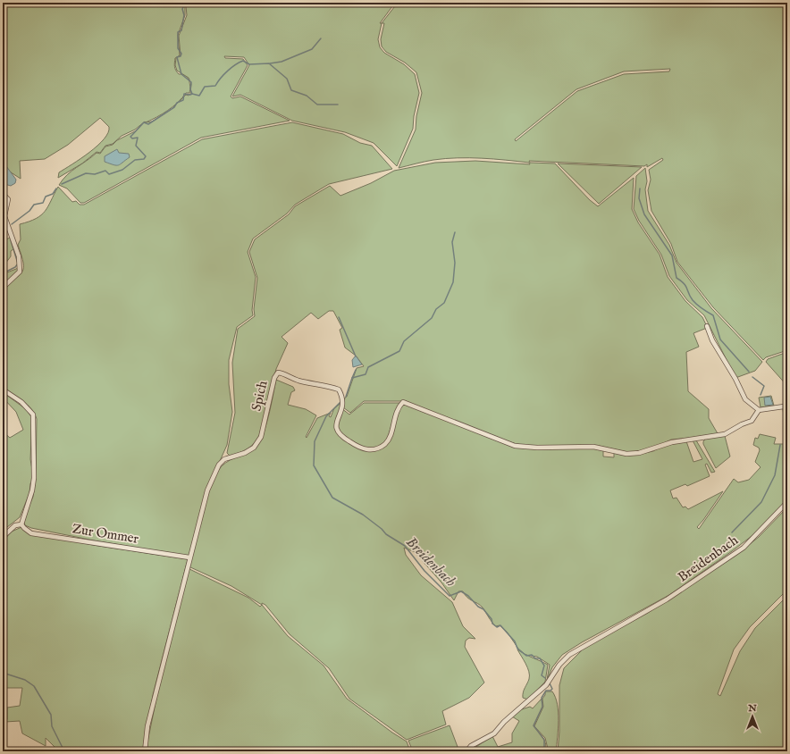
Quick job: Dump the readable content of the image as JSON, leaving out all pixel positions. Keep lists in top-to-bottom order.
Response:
{
  "streets": {
    "street": ["Spich", "Zur Ommer", "Breidenbach"]
  },
  "crossings": [
    ["Spich", "Zur Ommer"]
  ],
  "water": ["Breidenbach"],
  "north": "top"
}
